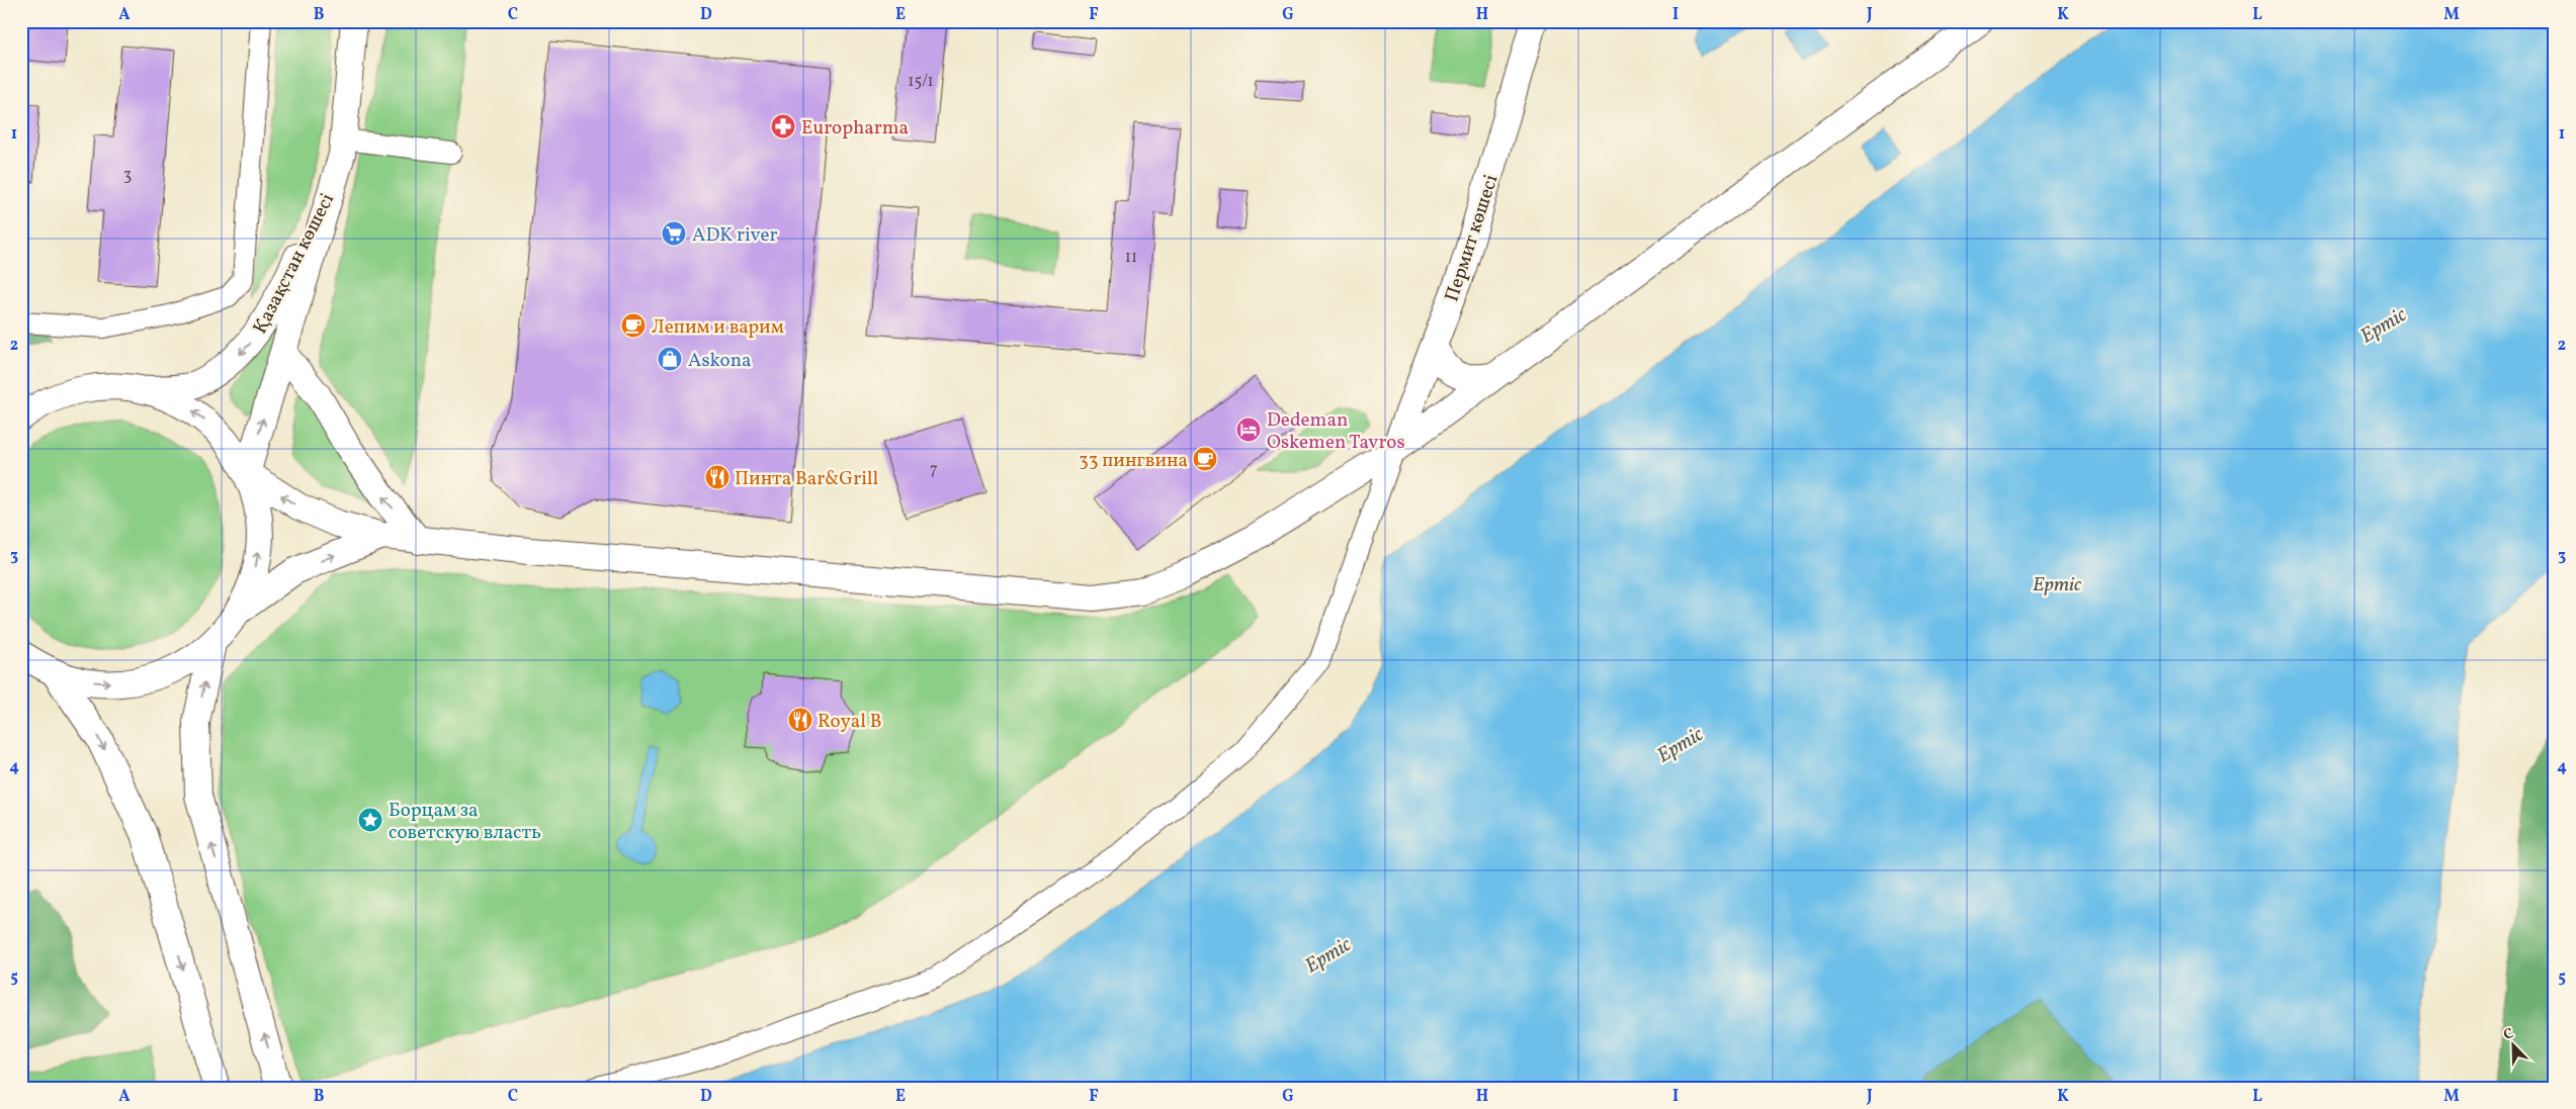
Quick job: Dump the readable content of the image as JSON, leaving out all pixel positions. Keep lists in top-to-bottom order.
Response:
{
  "streets": {
    "main road": ["Пермит көшесі", "Қазақстан көшесі"]
  },
  "water": ["Ертіс"],
  "places": {
    "pharmacy": ["Europharma"],
    "supermarket": ["ADK river"],
    "cafe": ["Лепим и варим", "33 пингвина"],
    "shop": ["Askona"],
    "hotel": ["Dedeman Oskemen Tavros"],
    "restaurant": ["Пинта Bar&Grill", "Royal B"],
    "place": ["Борцам за советскую власть"]
  },
  "house_numbers": [
    "15/1",
    "3",
    "11",
    "7"
  ],
  "north": "top left",
  "grid": {
    "columns": [
      "A",
      "B",
      "C",
      "D",
      "E",
      "F",
      "G",
      "H",
      "I",
      "J",
      "K",
      "L",
      "M"
    ],
    "rows": [
      "1",
      "2",
      "3",
      "4",
      "5"
    ]
  }
}
